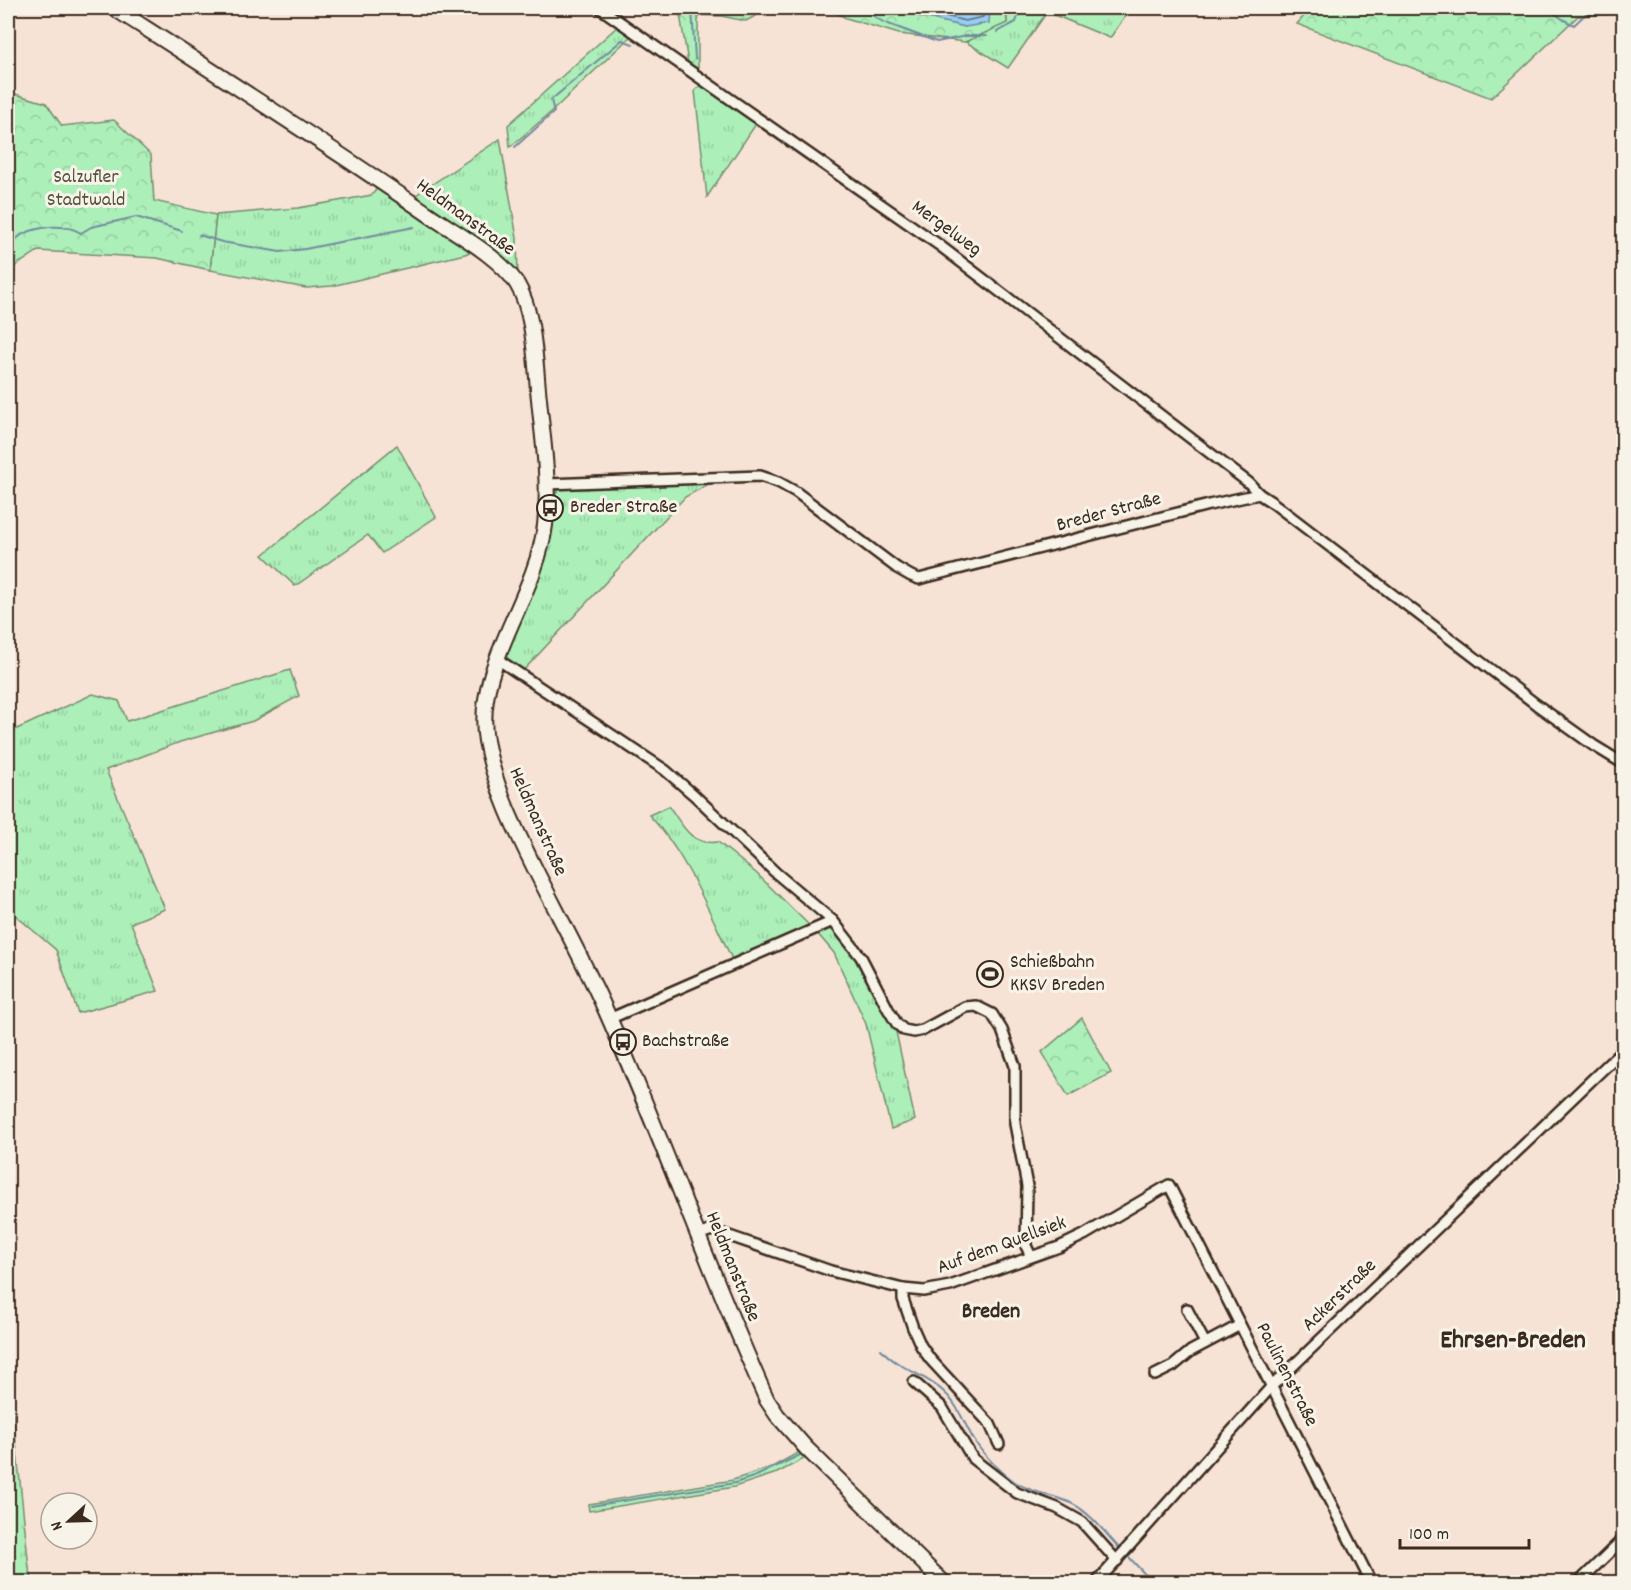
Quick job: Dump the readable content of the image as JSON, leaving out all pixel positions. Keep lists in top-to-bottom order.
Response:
{
  "streets": {
    "main road": ["Heldmanstraße"],
    "street": [
      "Mergelweg",
      "Breder Straße",
      "Auf dem Quellsiek",
      "Ackerstraße",
      "Paulinenstraße"
    ]
  },
  "crossings": [
    ["Heldmanstraße", "Breder Straße"],
    ["Heldmanstraße", "Auf dem Quellsiek"],
    ["Mergelweg", "Breder Straße"],
    ["Auf dem Quellsiek", "Paulinenstraße"],
    ["Ackerstraße", "Paulinenstraße"]
  ],
  "districts": ["Breden", "Ehrsen-Breden"],
  "parks": ["Salzufler Stadtwald"],
  "places": {
    "bus stop": ["Breder Straße", "Bachstraße"],
    "sports": ["Schießbahn KKSV Breden"]
  },
  "scale_bar": "100 m",
  "north": "left"
}
